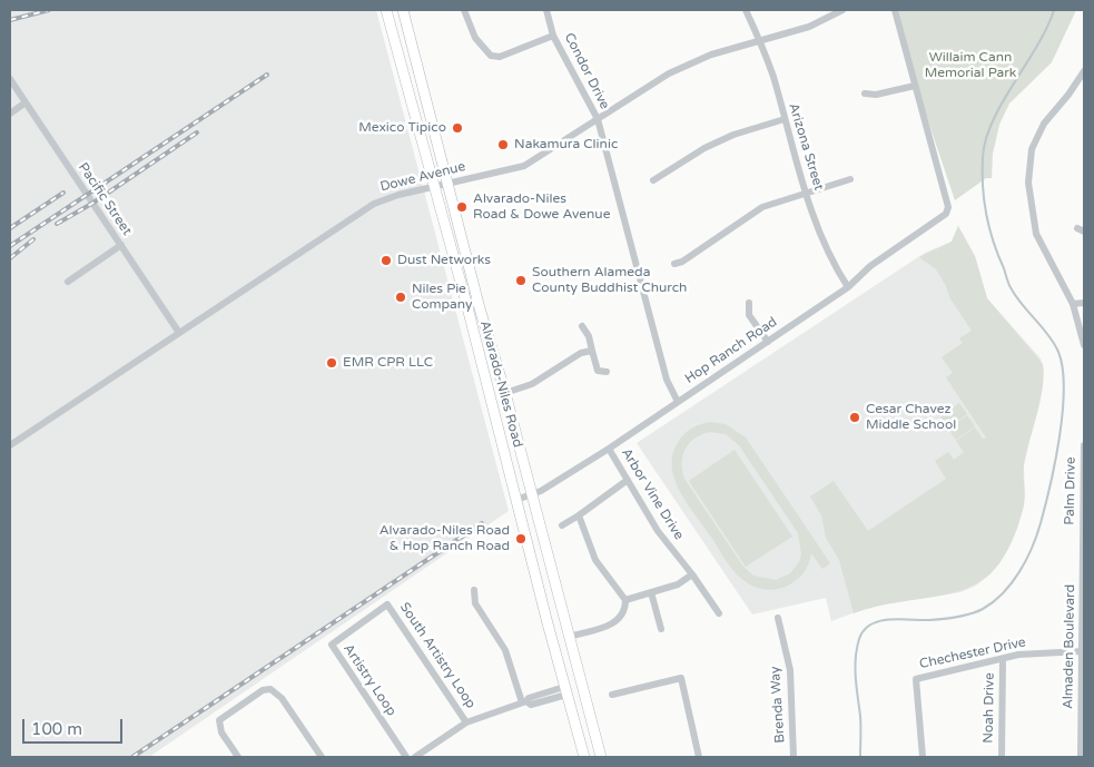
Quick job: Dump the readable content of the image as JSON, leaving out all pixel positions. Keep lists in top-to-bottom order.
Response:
{
  "streets": {
    "main road": ["Alvarado-Niles Road"],
    "street": [
      "Condor Drive",
      "Arizona Street",
      "Dowe Avenue",
      "Pacific Street",
      "Hop Ranch Road",
      "Palm Drive",
      "Arbor Vine Drive",
      "Almaden Boulevard",
      "Chechester Drive",
      "South Artistry Loop",
      "Artistry Loop",
      "Brenda Way",
      "Noah Drive"
    ]
  },
  "crossings": [
    ["Condor Drive", "Dowe Avenue"],
    ["Condor Drive", "Hop Ranch Road"],
    ["Arizona Street", "Dowe Avenue"],
    ["Arizona Street", "Hop Ranch Road"],
    ["Dowe Avenue", "Pacific Street"],
    ["Dowe Avenue", "Alvarado-Niles Road"],
    ["Hop Ranch Road", "Alvarado-Niles Road"],
    ["Hop Ranch Road", "Arbor Vine Drive"],
    ["Palm Drive", "Almaden Boulevard"],
    ["Almaden Boulevard", "Chechester Drive"],
    ["Chechester Drive", "Noah Drive"],
    ["South Artistry Loop", "Artistry Loop"]
  ],
  "parks": ["Willaim Cann Memorial Park"],
  "places": [
    "Mexico Tipico",
    "Nakamura Clinic",
    "Alvarado-Niles Road & Dowe Avenue",
    "Dust Networks",
    "Southern Alameda County Buddhist Church",
    "Niles Pie Company",
    "EMR CPR LLC",
    "Cesar Chavez Middle School",
    "Alvarado-Niles Road & Hop Ranch Road"
  ],
  "scale_bar": "100 m"
}
